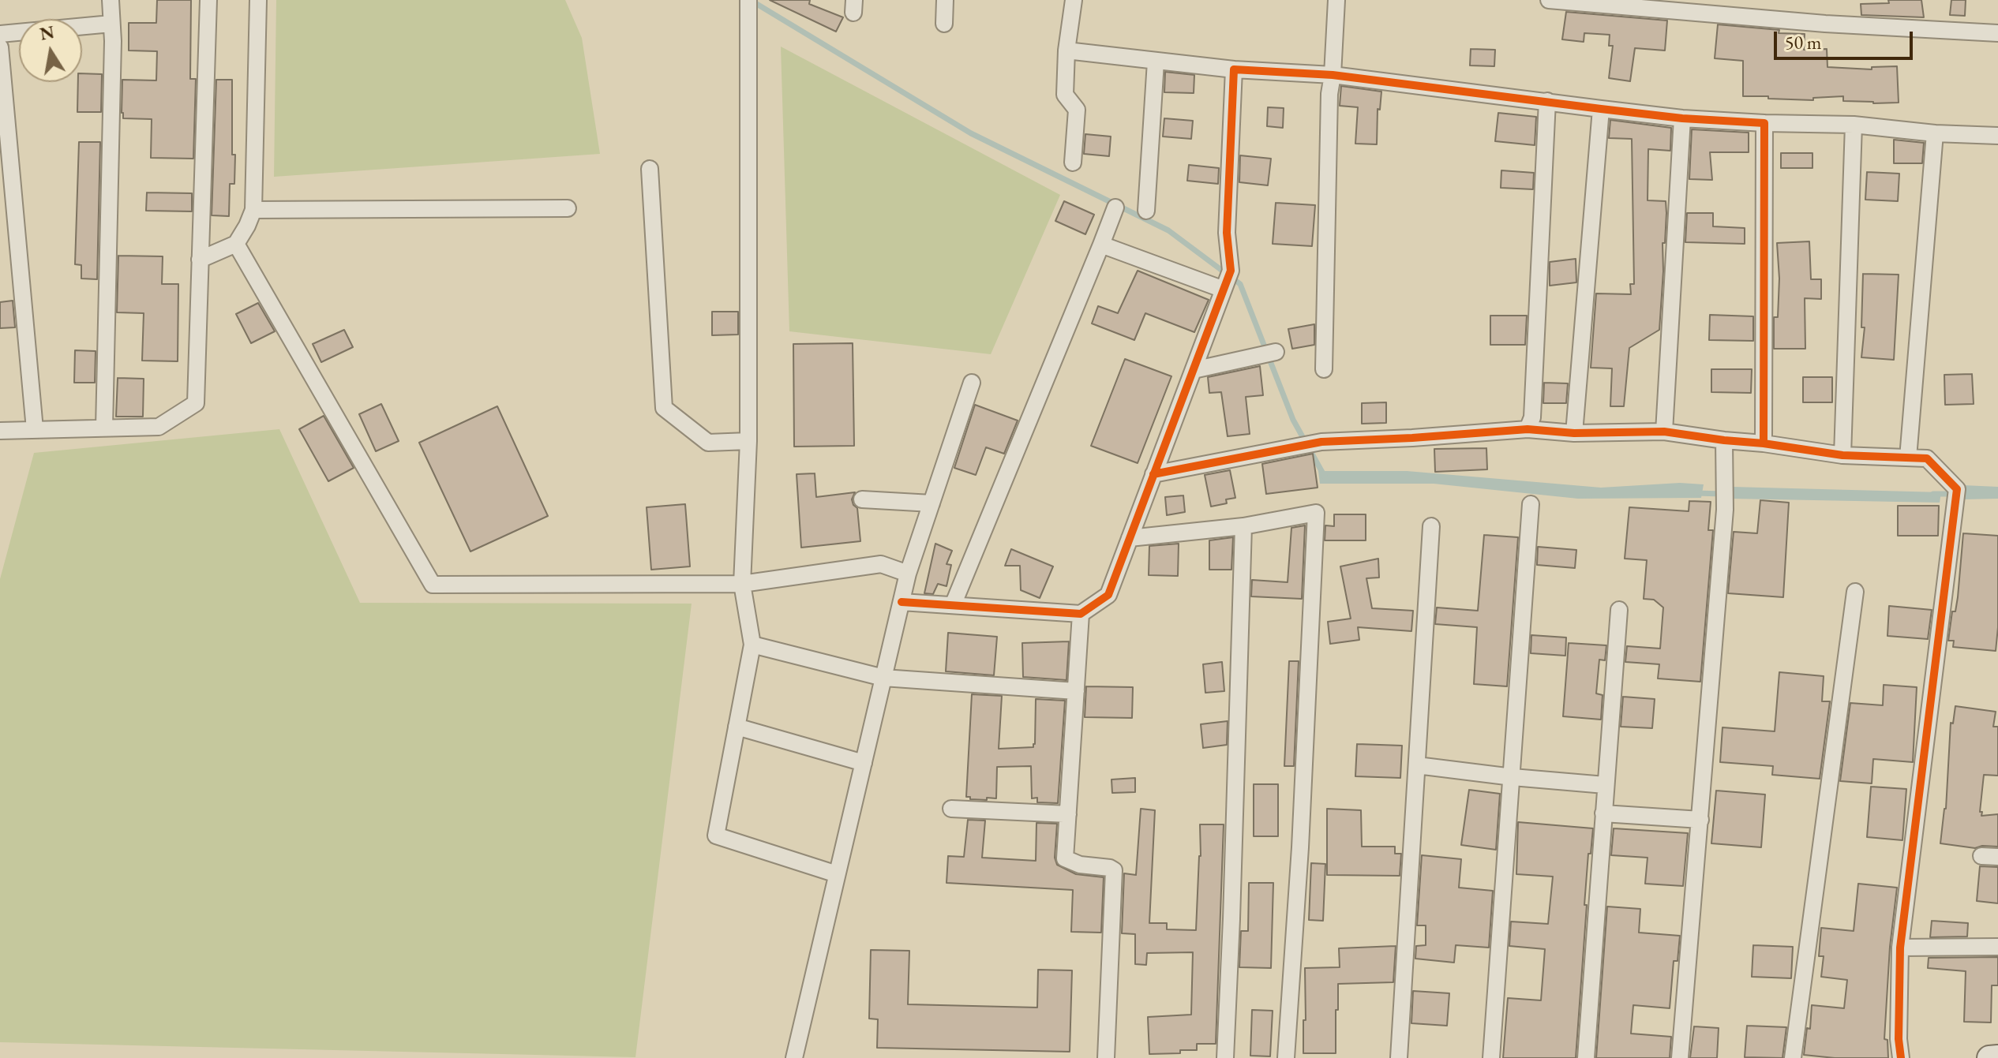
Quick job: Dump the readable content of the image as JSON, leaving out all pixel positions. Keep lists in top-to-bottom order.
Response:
{
  "scale_bar": "50 m",
  "north": "top"
}
